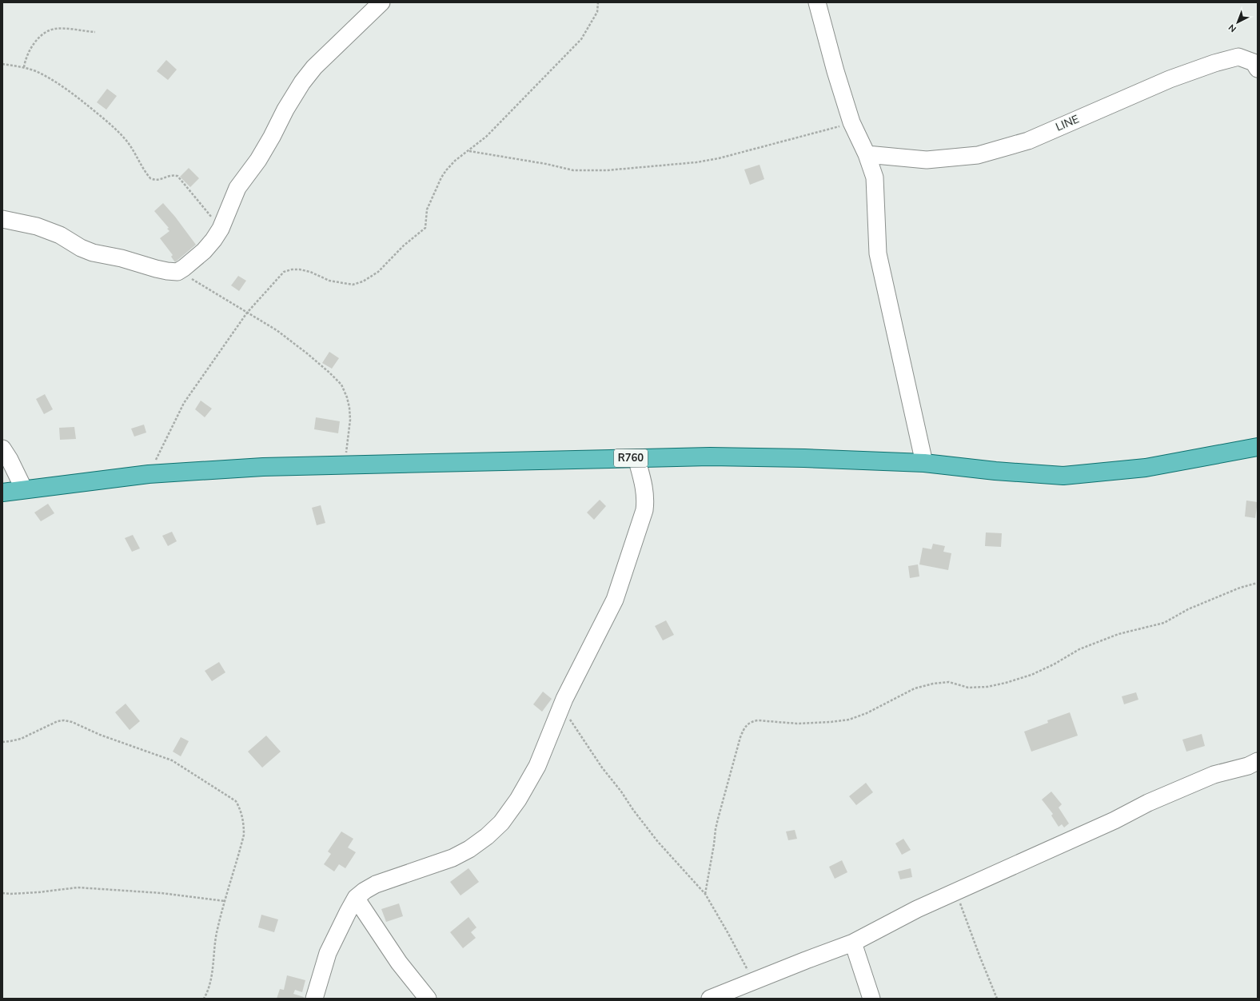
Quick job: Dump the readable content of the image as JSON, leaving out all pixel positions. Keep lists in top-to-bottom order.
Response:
{
  "streets": {
    "main road": ["R760"],
    "street": ["LINE"]
  },
  "north": "bottom left"
}
